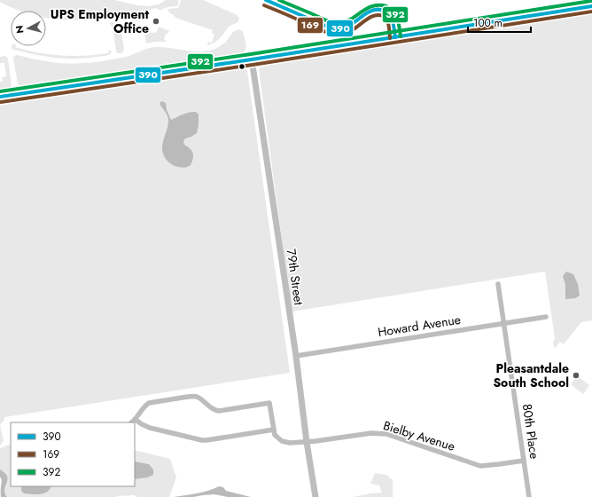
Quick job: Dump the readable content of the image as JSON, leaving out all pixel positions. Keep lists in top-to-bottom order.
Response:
{
  "streets": {
    "street": [
      "79th Street",
      "Howard Avenue",
      "80th Place",
      "Bielby Avenue"
    ]
  },
  "crossings": [
    ["79th Street", "Howard Avenue"],
    ["79th Street", "Bielby Avenue"],
    ["Howard Avenue", "80th Place"],
    ["80th Place", "Bielby Avenue"]
  ],
  "places": ["UPS Employment Office", "Pleasantdale South School"],
  "lines": ["transit line 390", "transit line 392", "transit line 169"],
  "legend": ["390", "169", "392"],
  "scale_bar": "100 m",
  "north": "left"
}
